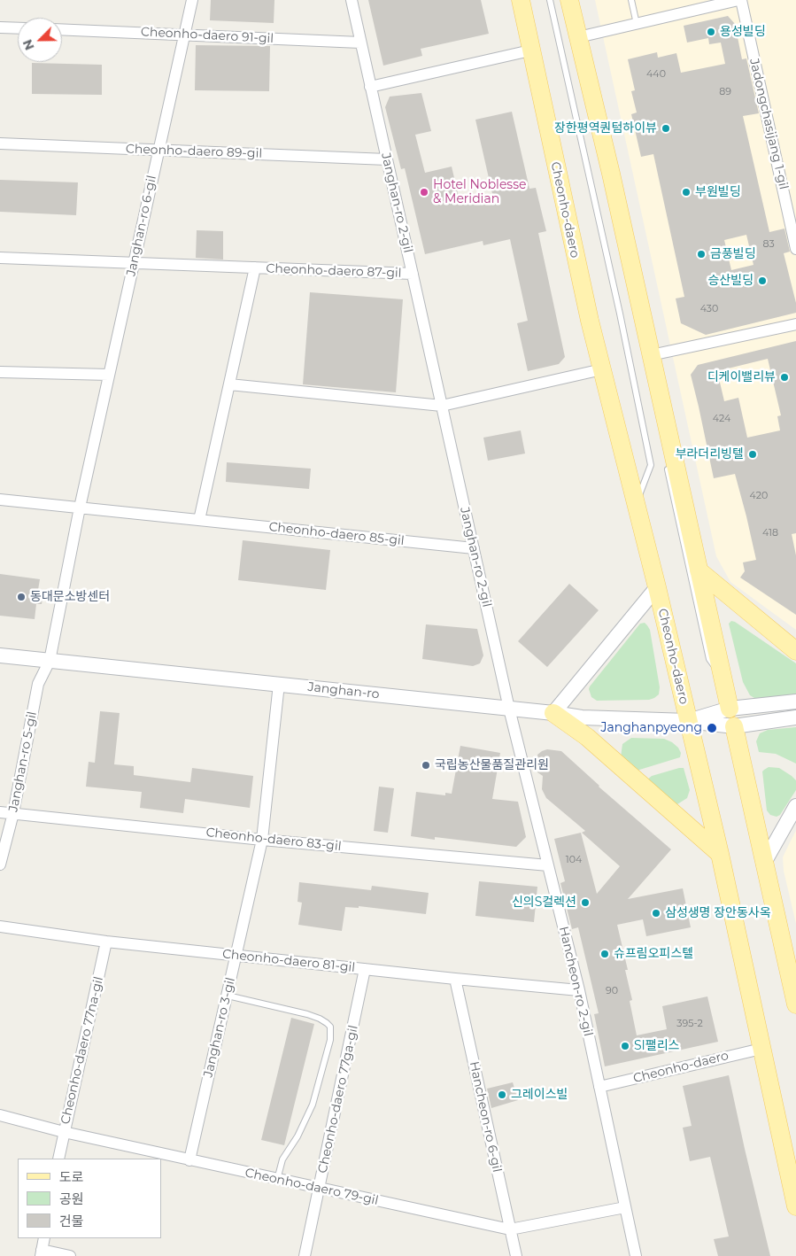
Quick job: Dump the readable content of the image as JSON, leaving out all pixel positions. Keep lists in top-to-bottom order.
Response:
{
  "streets": {
    "main road": ["Cheonho-daero"],
    "street": [
      "Cheonho-daero 91-gil",
      "Jadongchasijang 1-gil",
      "Cheonho-daero 89-gil",
      "Janghan-ro 2-gil",
      "Janghan-ro 6-gil",
      "Cheonho-daero 87-gil",
      "Cheonho-daero 85-gil",
      "Janghan-ro",
      "Janghan-ro 5-gil",
      "Cheonho-daero 83-gil",
      "Cheonho-daero 81-gil",
      "Hancheon-ro 2-gil",
      "Janghan-ro 3-gil",
      "Cheonho-daero 77na-gil",
      "Cheonho-daero 77ga-gil",
      "Hancheon-ro 6-gil",
      "Cheonho-daero 79-gil"
    ]
  },
  "crossings": [
    ["Cheonho-daero 91-gil", "Janghan-ro 2-gil"],
    ["Cheonho-daero 91-gil", "Janghan-ro 6-gil"],
    ["Cheonho-daero 89-gil", "Janghan-ro 2-gil"],
    ["Cheonho-daero 89-gil", "Janghan-ro 6-gil"],
    ["Janghan-ro 2-gil", "Cheonho-daero 87-gil"],
    ["Janghan-ro 2-gil", "Cheonho-daero 85-gil"],
    ["Janghan-ro 2-gil", "Janghan-ro"],
    ["Janghan-ro 2-gil", "Hancheon-ro 2-gil"],
    ["Cheonho-daero", "Janghan-ro"],
    ["Cheonho-daero", "Hancheon-ro 2-gil"],
    ["Janghan-ro 6-gil", "Cheonho-daero 87-gil"],
    ["Janghan-ro 6-gil", "Cheonho-daero 85-gil"],
    ["Janghan-ro 6-gil", "Janghan-ro"],
    ["Janghan-ro 6-gil", "Janghan-ro 5-gil"],
    ["Janghan-ro", "Janghan-ro 5-gil"],
    ["Janghan-ro", "Hancheon-ro 2-gil"],
    ["Janghan-ro", "Janghan-ro 3-gil"],
    ["Janghan-ro 5-gil", "Cheonho-daero 83-gil"],
    ["Cheonho-daero 83-gil", "Hancheon-ro 2-gil"],
    ["Cheonho-daero 83-gil", "Janghan-ro 3-gil"],
    ["Cheonho-daero 81-gil", "Hancheon-ro 2-gil"],
    ["Cheonho-daero 81-gil", "Janghan-ro 3-gil"],
    ["Cheonho-daero 81-gil", "Cheonho-daero 77na-gil"],
    ["Cheonho-daero 81-gil", "Cheonho-daero 77ga-gil"],
    ["Cheonho-daero 81-gil", "Hancheon-ro 6-gil"],
    ["Hancheon-ro 2-gil", "Cheonho-daero 79-gil"],
    ["Janghan-ro 3-gil", "Cheonho-daero 79-gil"],
    ["Cheonho-daero 77na-gil", "Cheonho-daero 79-gil"],
    ["Cheonho-daero 77ga-gil", "Cheonho-daero 79-gil"],
    ["Hancheon-ro 6-gil", "Cheonho-daero 79-gil"]
  ],
  "places": [
    "용성빌딩",
    "장한평역퀀텀하이뷰",
    "Hotel Noblesse & Meridian",
    "부원빌딩",
    "금풍빌딩",
    "승산빌딩",
    "디케이밸리뷰",
    "부라더리빙텔",
    "동대문소방센터",
    "Janghanpyeong",
    "국립농산물품질관리원",
    "신의S컬렉션",
    "삼성생명 장안동사옥",
    "슈프림오피스텔",
    "SI팰리스",
    "그레이스빌"
  ],
  "house_numbers": [
    "440",
    "89",
    "83",
    "430",
    "424",
    "420",
    "418",
    "104",
    "90",
    "395-2"
  ],
  "legend": ["도로", "공원", "건물"],
  "north": "bottom left"
}
